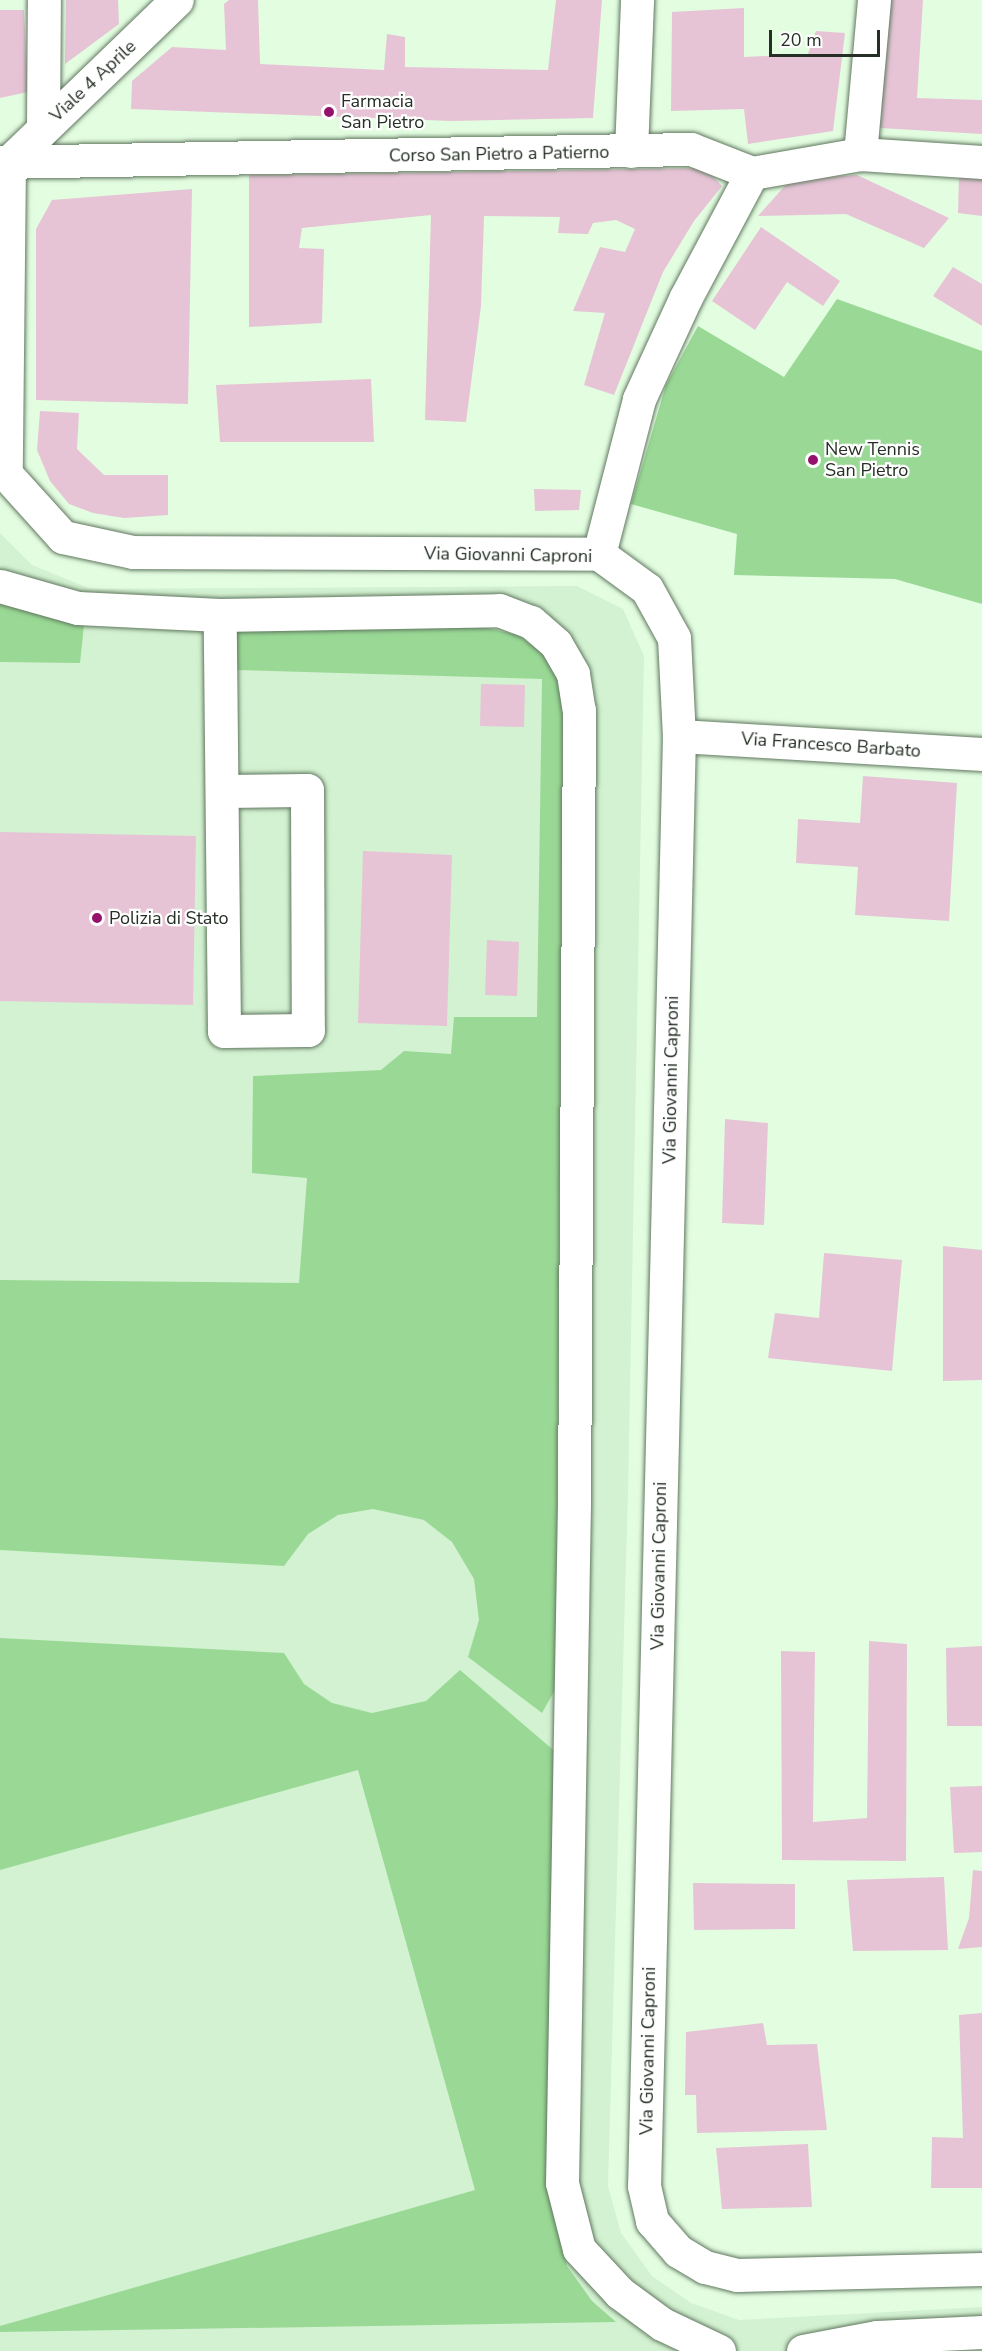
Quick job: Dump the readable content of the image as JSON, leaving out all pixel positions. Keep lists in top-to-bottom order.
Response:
{
  "streets": {
    "street": [
      "Viale 4 Aprile",
      "Corso San Pietro a Patierno",
      "Via Giovanni Caproni",
      "Via Francesco Barbato"
    ]
  },
  "crossings": [
    ["Viale 4 Aprile", "Corso San Pietro a Patierno"],
    ["Viale 4 Aprile", "Via Giovanni Caproni"],
    ["Corso San Pietro a Patierno", "Via Giovanni Caproni"],
    ["Via Giovanni Caproni", "Via Francesco Barbato"]
  ],
  "places": ["Farmacia San Pietro", "New Tennis San Pietro", "Polizia di Stato"],
  "scale_bar": "20 m"
}
